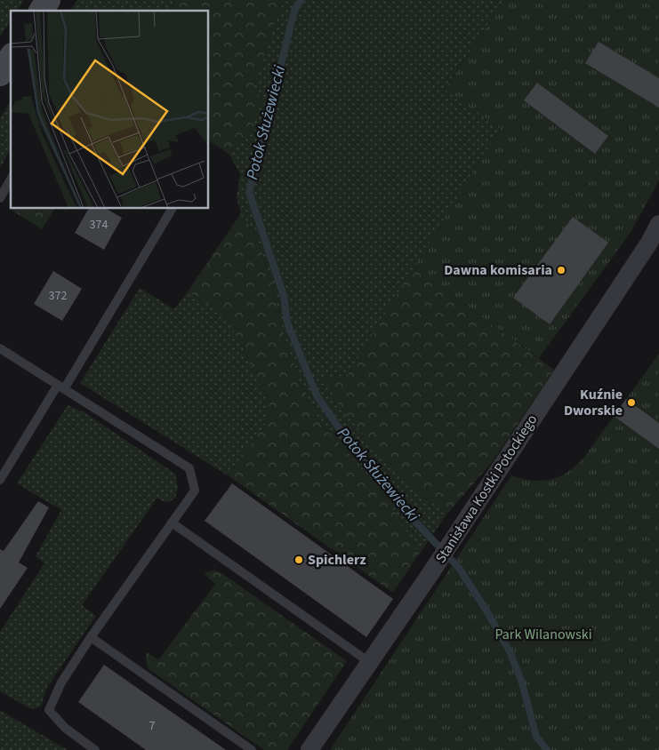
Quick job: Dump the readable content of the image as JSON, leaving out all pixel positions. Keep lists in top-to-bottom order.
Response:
{
  "streets": {
    "street": ["Stanisława Kostki Potockiego"]
  },
  "water": ["Potok Służewiecki"],
  "parks": ["Park Wilanowski"],
  "places": ["Dawna komisaria", "Kuźnie Dworskie", "Spichlerz"],
  "house_numbers": ["374", "372", "7"]
}
